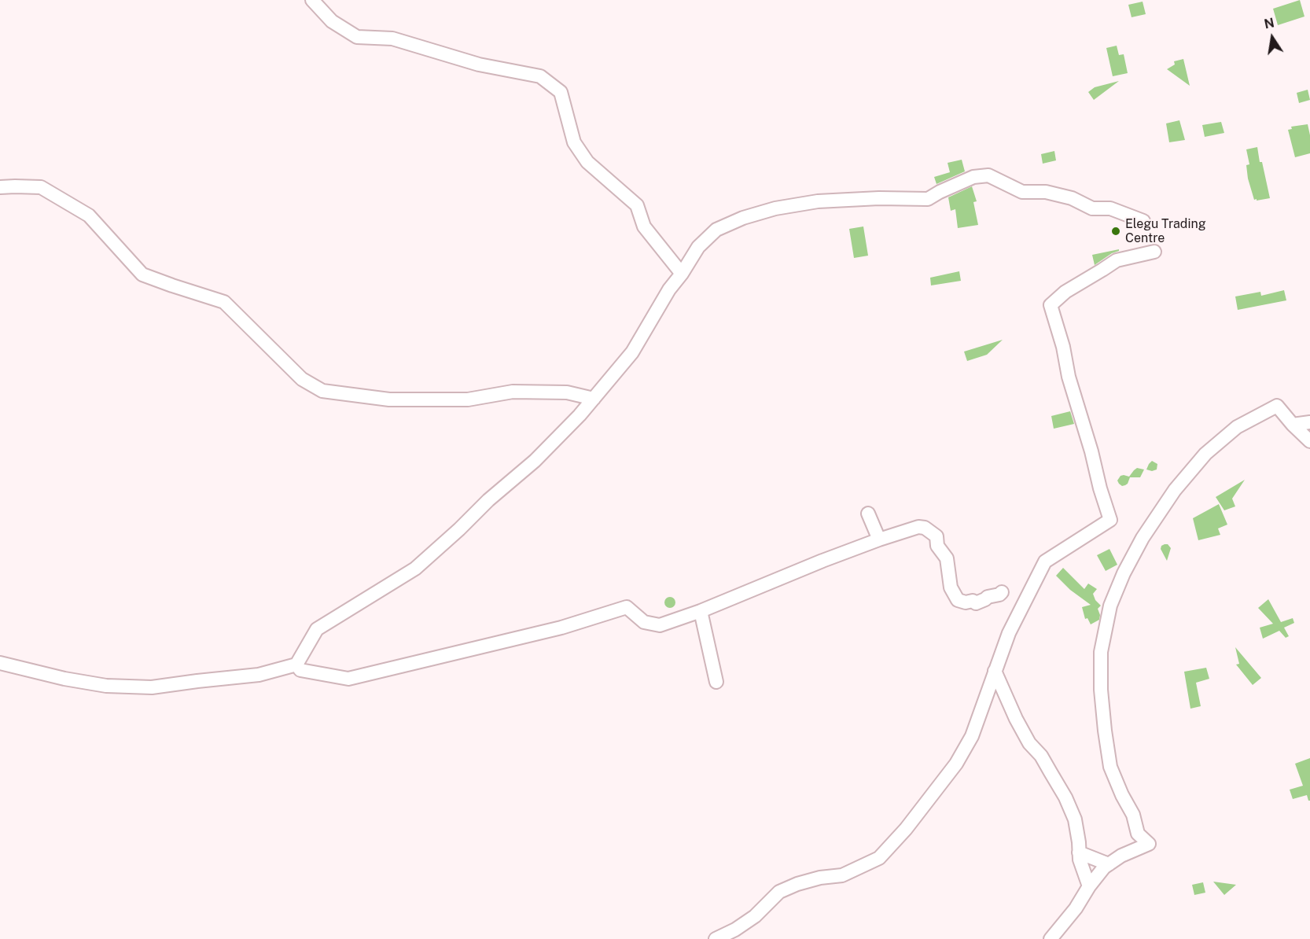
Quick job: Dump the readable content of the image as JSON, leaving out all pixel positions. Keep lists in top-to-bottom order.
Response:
{
  "places": ["Elegu Trading Centre"],
  "north": "top"
}
